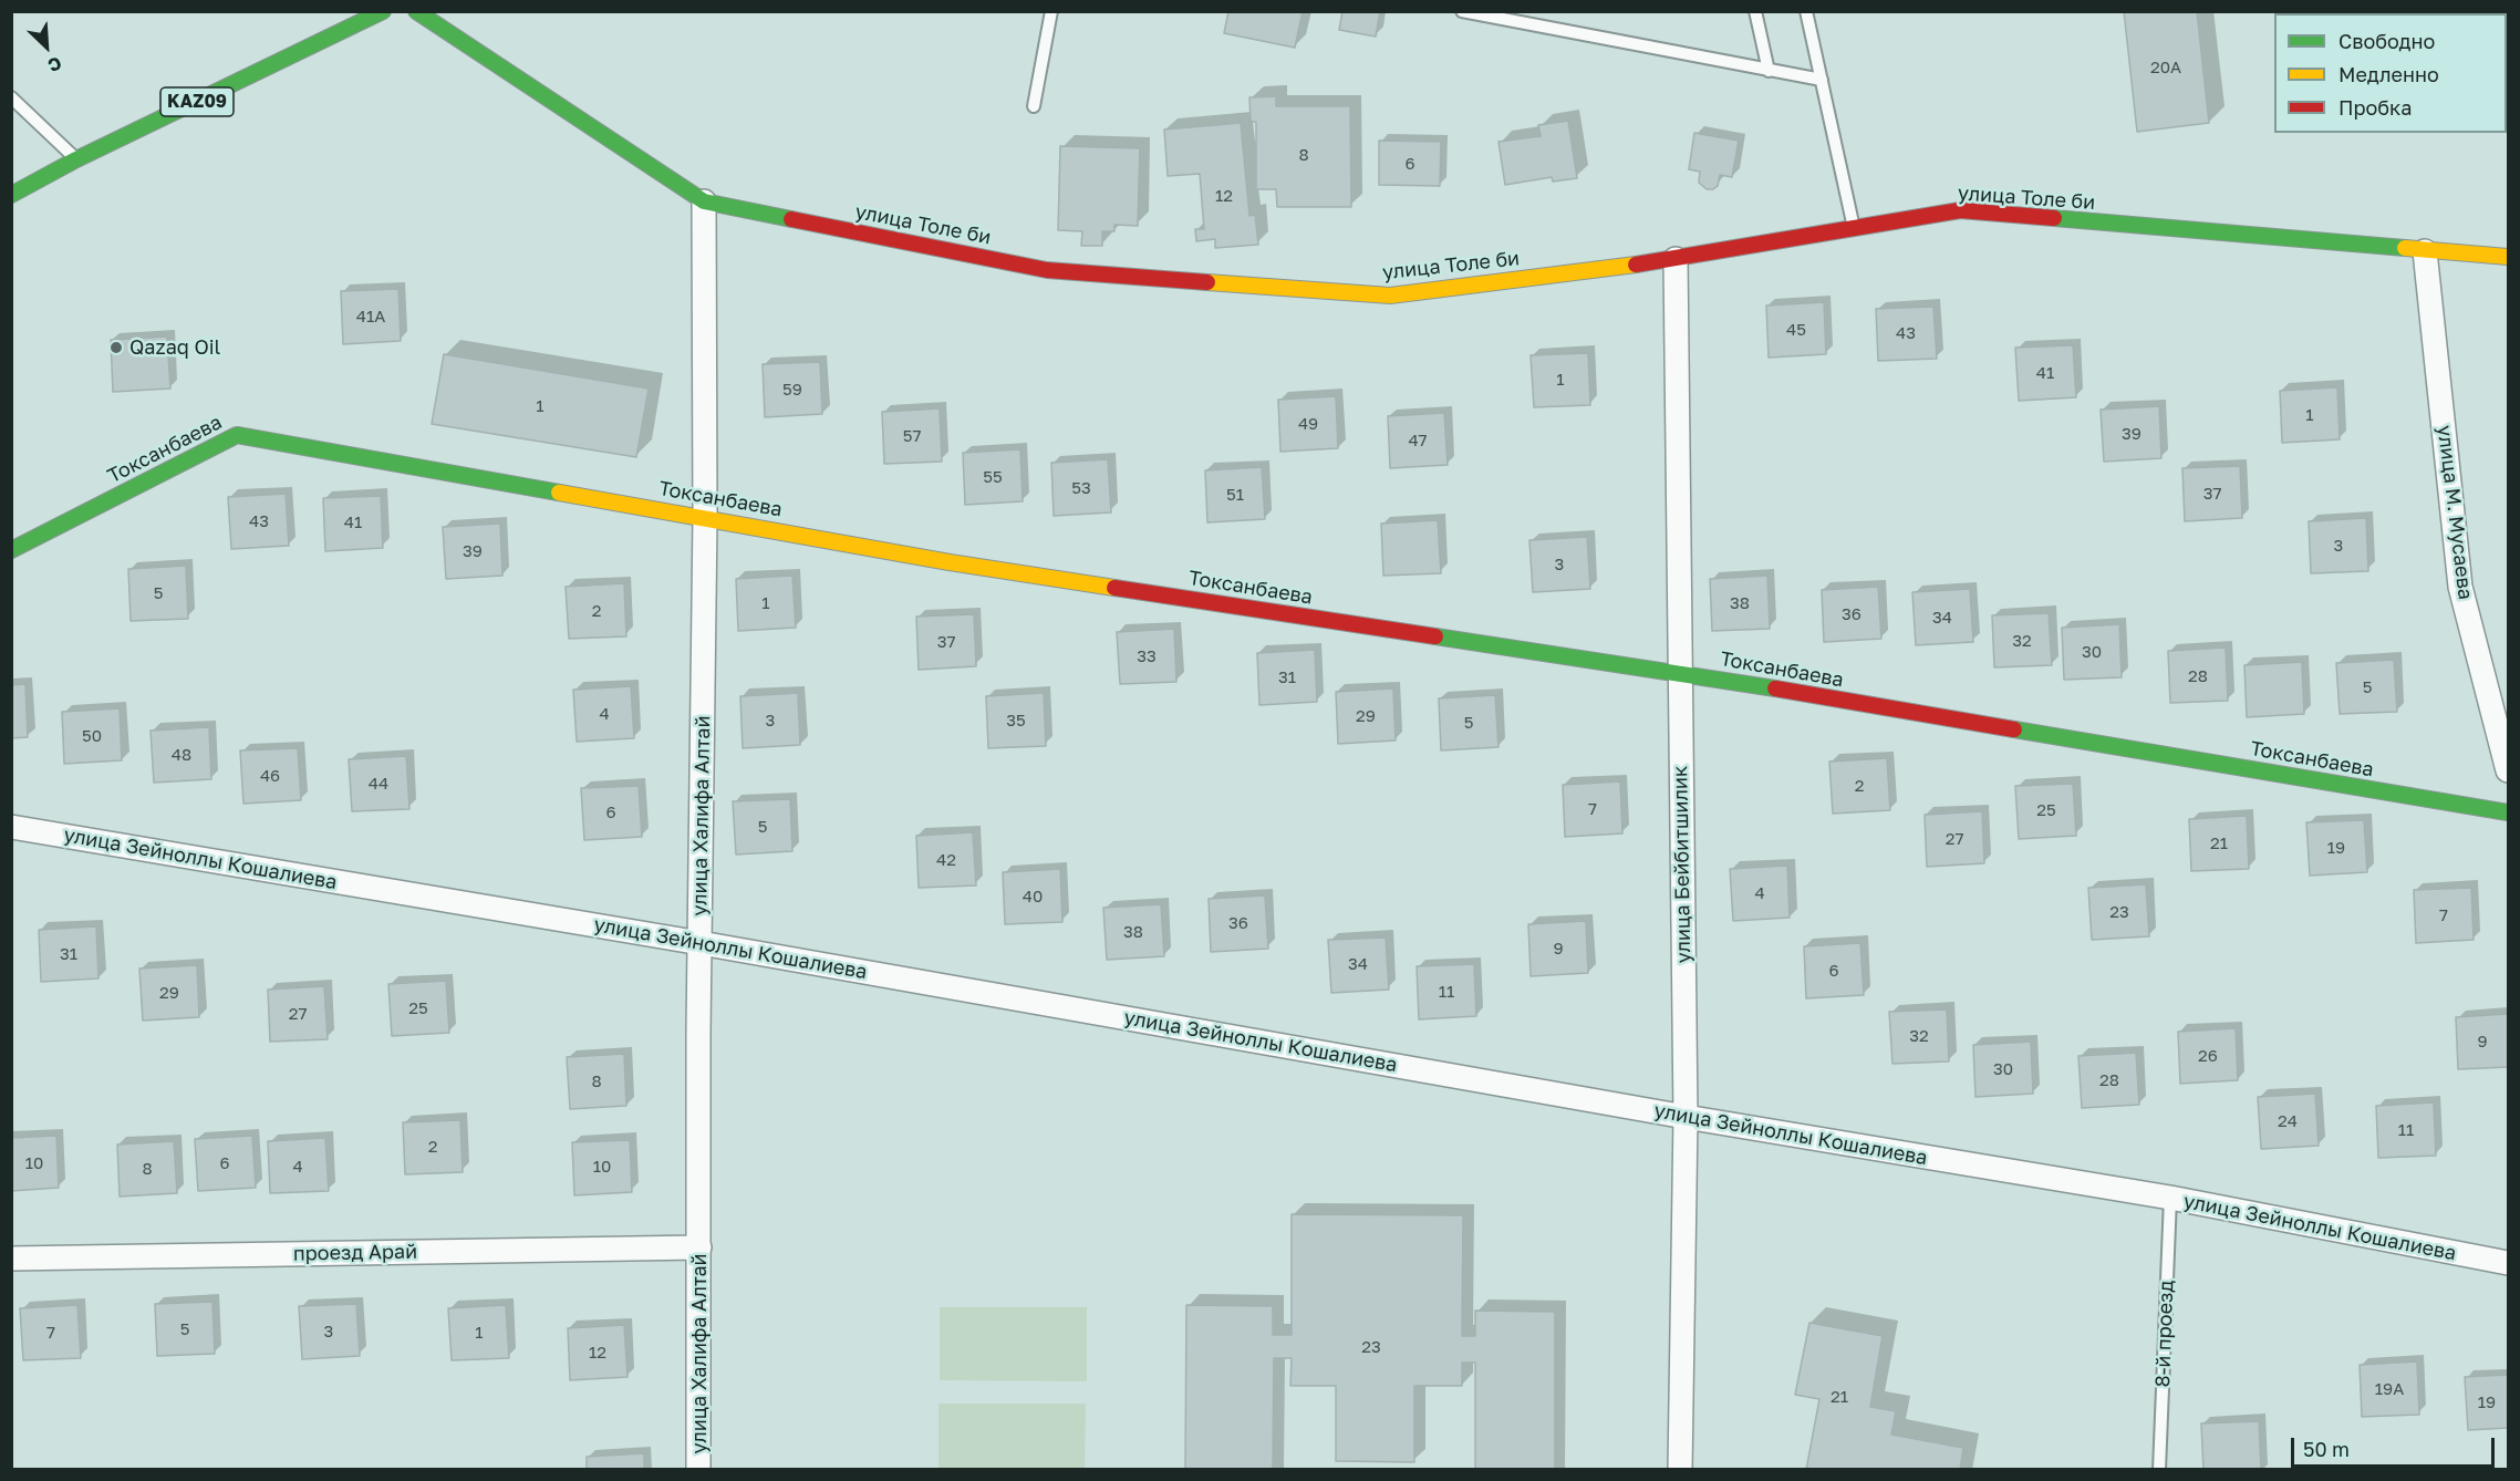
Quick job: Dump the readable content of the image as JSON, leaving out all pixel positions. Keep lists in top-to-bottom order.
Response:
{
  "streets": {
    "main road": ["KAZ09", "улица Толе би", "Токсанбаева"],
    "street": [
      "улица М. Мусаева",
      "улица Халифа Алтай",
      "улица Зейноллы Кошалиева",
      "улица Бейбитшилик",
      "проезд Арай"
    ],
    "lane": ["8-й проезд"]
  },
  "crossings": [
    ["улица Толе би", "улица М. Мусаева"],
    ["улица Толе би", "улица Халифа Алтай"],
    ["улица Толе би", "улица Бейбитшилик"],
    ["Токсанбаева", "улица Халифа Алтай"],
    ["Токсанбаева", "улица Бейбитшилик"],
    ["улица Халифа Алтай", "улица Зейноллы Кошалиева"],
    ["улица Халифа Алтай", "проезд Арай"],
    ["улица Зейноллы Кошалиева", "улица Бейбитшилик"],
    ["улица Зейноллы Кошалиева", "8-й проезд"]
  ],
  "places": ["Qazaq Oil"],
  "house_numbers": [
    "20А",
    "8",
    "6",
    "12",
    "41А",
    "45",
    "43",
    "41",
    "1",
    "59",
    "1",
    "1",
    "49",
    "39",
    "57",
    "47",
    "55",
    "53",
    "37",
    "51",
    "43",
    "41",
    "3",
    "39",
    "3",
    "5",
    "1",
    "38",
    "2",
    "36",
    "34",
    "32",
    "37",
    "30",
    "33",
    "28",
    "31",
    "5",
    "4",
    "29",
    "3",
    "35",
    "5",
    "50",
    "48",
    "46",
    "44",
    "2",
    "7",
    "25",
    "6",
    "5",
    "27",
    "21",
    "19",
    "42",
    "4",
    "40",
    "23",
    "7",
    "36",
    "38",
    "9",
    "31",
    "34",
    "6",
    "11",
    "29",
    "25",
    "27",
    "32",
    "9",
    "26",
    "30",
    "28",
    "8",
    "24",
    "11",
    "2",
    "10",
    "6",
    "4",
    "10",
    "8",
    "5",
    "3",
    "7",
    "1",
    "23",
    "12",
    "19А",
    "21",
    "19"
  ],
  "legend": ["Свободно", "Медленно", "Пробка"],
  "scale_bar": "50 m",
  "north": "bottom right"
}
